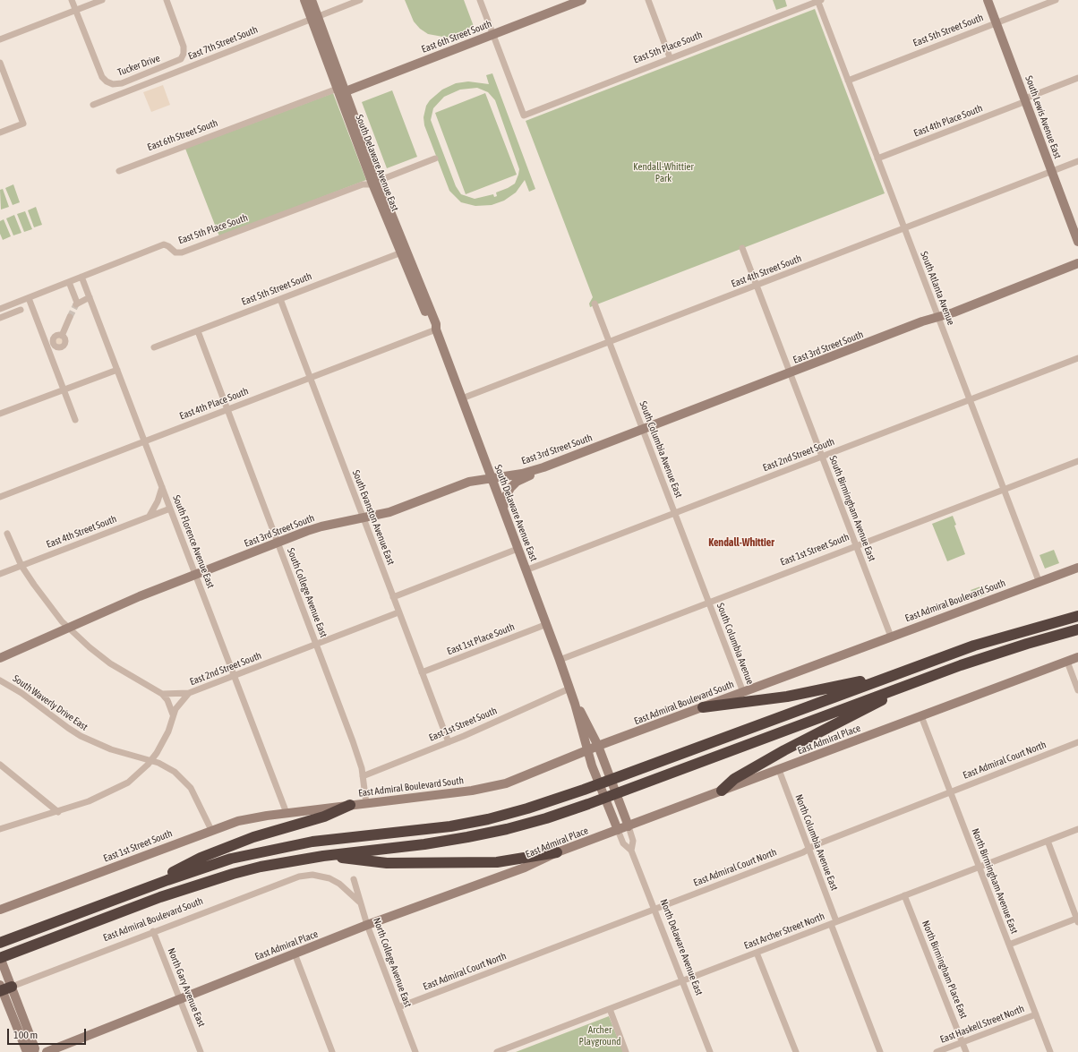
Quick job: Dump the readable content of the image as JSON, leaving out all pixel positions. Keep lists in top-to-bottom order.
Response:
{
  "streets": {
    "main road": [
      "East 6th Street South",
      "South Lewis Avenue East",
      "South Delaware Avenue East",
      "East 3rd Street South",
      "East 1st Street South",
      "East Admiral Boulevard South",
      "East Admiral Place",
      "North Delaware Avenue East"
    ],
    "street": [
      "East 5th Street South",
      "East 7th Street South",
      "East 5th Place South",
      "Tucker Drive",
      "East 4th Place South",
      "East 4th Street South",
      "South Atlanta Avenue",
      "South Columbia Avenue East",
      "East 2nd Street South",
      "South Birmingham Avenue East",
      "South Evanston Avenue East",
      "South Florence Avenue East",
      "South College Avenue East",
      "East 1st Place South",
      "South Columbia Avenue",
      "South Waverly Drive East",
      "East Admiral Court North",
      "North Columbia Avenue East",
      "North Birmingham Avenue East",
      "East Archer Street North",
      "North College Avenue East",
      "North Birmingham Place East",
      "North Gary Avenue East",
      "East Haskell Street North"
    ]
  },
  "crossings": [
    ["East 5th Street South", "South Lewis Avenue East"],
    ["East 5th Street South", "South Delaware Avenue East"],
    ["East 5th Street South", "South Atlanta Avenue"],
    ["East 5th Street South", "South Evanston Avenue East"],
    ["East 5th Street South", "South College Avenue East"],
    ["East 6th Street South", "East 5th Place South"],
    ["East 6th Street South", "South Delaware Avenue East"],
    ["East 7th Street South", "South Delaware Avenue East"],
    ["East 5th Place South", "South Delaware Avenue East"],
    ["East 5th Place South", "South Atlanta Avenue"],
    ["East 5th Place South", "South Florence Avenue East"],
    ["South Lewis Avenue East", "East 4th Place South"],
    ["South Lewis Avenue East", "East 4th Street South"],
    ["East 4th Place South", "South Delaware Avenue East"],
    ["East 4th Place South", "South Atlanta Avenue"],
    ["East 4th Place South", "South Evanston Avenue East"],
    ["East 4th Place South", "South Florence Avenue East"],
    ["East 4th Place South", "South College Avenue East"],
    ["South Delaware Avenue East", "East 4th Street South"],
    ["South Delaware Avenue East", "East 3rd Street South"],
    ["South Delaware Avenue East", "East 2nd Street South"],
    ["South Delaware Avenue East", "East 1st Street South"],
    ["South Delaware Avenue East", "East Admiral Boulevard South"],
    ["South Delaware Avenue East", "East 1st Place South"],
    ["South Delaware Avenue East", "North Delaware Avenue East"],
    ["East 4th Street South", "South Atlanta Avenue"],
    ["East 4th Street South", "South Columbia Avenue East"],
    ["East 4th Street South", "South Birmingham Avenue East"],
    ["East 4th Street South", "South Florence Avenue East"],
    ["South Atlanta Avenue", "East 3rd Street South"],
    ["South Atlanta Avenue", "East 2nd Street South"],
    ["South Atlanta Avenue", "East 1st Street South"],
    ["South Atlanta Avenue", "East Admiral Boulevard South"],
    ["East 3rd Street South", "South Columbia Avenue East"],
    ["East 3rd Street South", "South Birmingham Avenue East"],
    ["East 3rd Street South", "South Evanston Avenue East"],
    ["East 3rd Street South", "South Florence Avenue East"],
    ["East 3rd Street South", "South College Avenue East"],
    ["South Columbia Avenue East", "East 2nd Street South"],
    ["South Columbia Avenue East", "East 1st Street South"],
    ["South Columbia Avenue East", "South Columbia Avenue"],
    ["East 2nd Street South", "South Birmingham Avenue East"],
    ["East 2nd Street South", "South Evanston Avenue East"],
    ["East 2nd Street South", "South Florence Avenue East"],
    ["East 2nd Street South", "South College Avenue East"],
    ["East 2nd Street South", "South Waverly Drive East"],
    ["South Birmingham Avenue East", "East 1st Street South"],
    ["South Birmingham Avenue East", "East Admiral Boulevard South"],
    ["South Evanston Avenue East", "East 1st Street South"],
    ["South Evanston Avenue East", "East 1st Place South"],
    ["South Florence Avenue East", "East 1st Street South"],
    ["South Florence Avenue East", "East Admiral Boulevard South"],
    ["East 1st Street South", "South College Avenue East"],
    ["East 1st Street South", "East Admiral Boulevard South"],
    ["East 1st Street South", "South Columbia Avenue"],
    ["East 1st Street South", "South Waverly Drive East"],
    ["South College Avenue East", "East Admiral Boulevard South"],
    ["East Admiral Boulevard South", "South Columbia Avenue"],
    ["East Admiral Boulevard South", "North Delaware Avenue East"],
    ["East Admiral Boulevard South", "North College Avenue East"],
    ["East Admiral Boulevard South", "North Gary Avenue East"],
    ["East Admiral Place", "North Columbia Avenue East"],
    ["East Admiral Place", "North Birmingham Avenue East"],
    ["East Admiral Place", "North Delaware Avenue East"],
    ["East Admiral Place", "North College Avenue East"],
    ["East Admiral Place", "North Gary Avenue East"],
    ["East Admiral Court North", "North Columbia Avenue East"],
    ["East Admiral Court North", "North Birmingham Avenue East"],
    ["East Admiral Court North", "North Delaware Avenue East"],
    ["East Admiral Court North", "North College Avenue East"],
    ["North Columbia Avenue East", "East Archer Street North"],
    ["North Birmingham Avenue East", "East Archer Street North"],
    ["North Birmingham Avenue East", "East Haskell Street North"],
    ["East Archer Street North", "North Delaware Avenue East"],
    ["East Archer Street North", "North Birmingham Place East"],
    ["North Birmingham Place East", "East Haskell Street North"]
  ],
  "districts": ["Kendall-Whittier"],
  "parks": ["Kendall-Whittier Park", "Archer Playground"],
  "scale_bar": "100 m"
}
